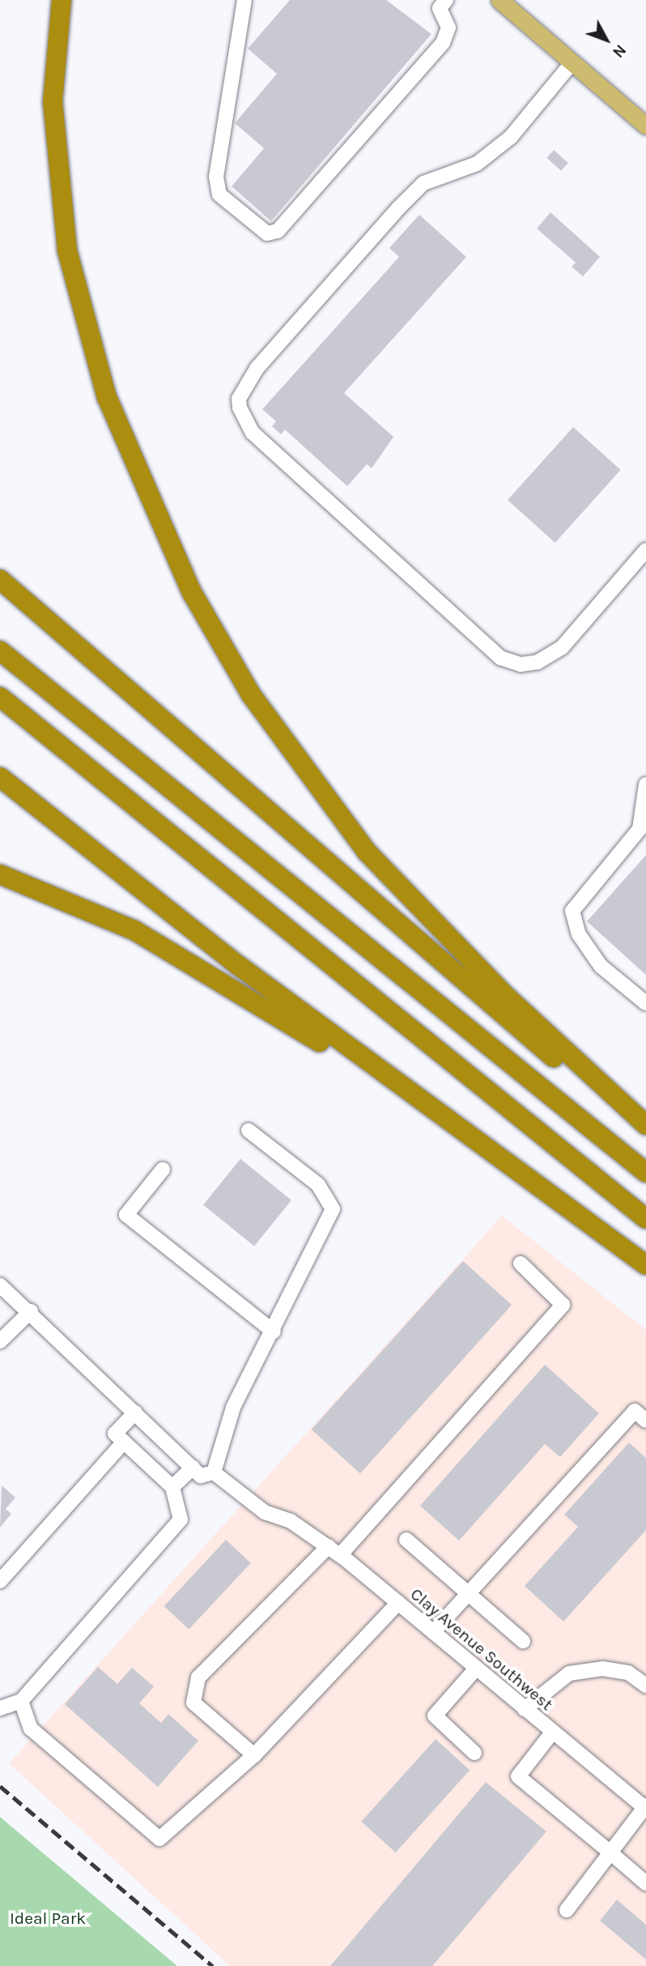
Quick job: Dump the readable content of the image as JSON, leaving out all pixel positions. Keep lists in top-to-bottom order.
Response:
{
  "streets": {
    "street": ["Clay Avenue Southwest"]
  },
  "parks": ["Ideal Park"],
  "north": "bottom right"
}
